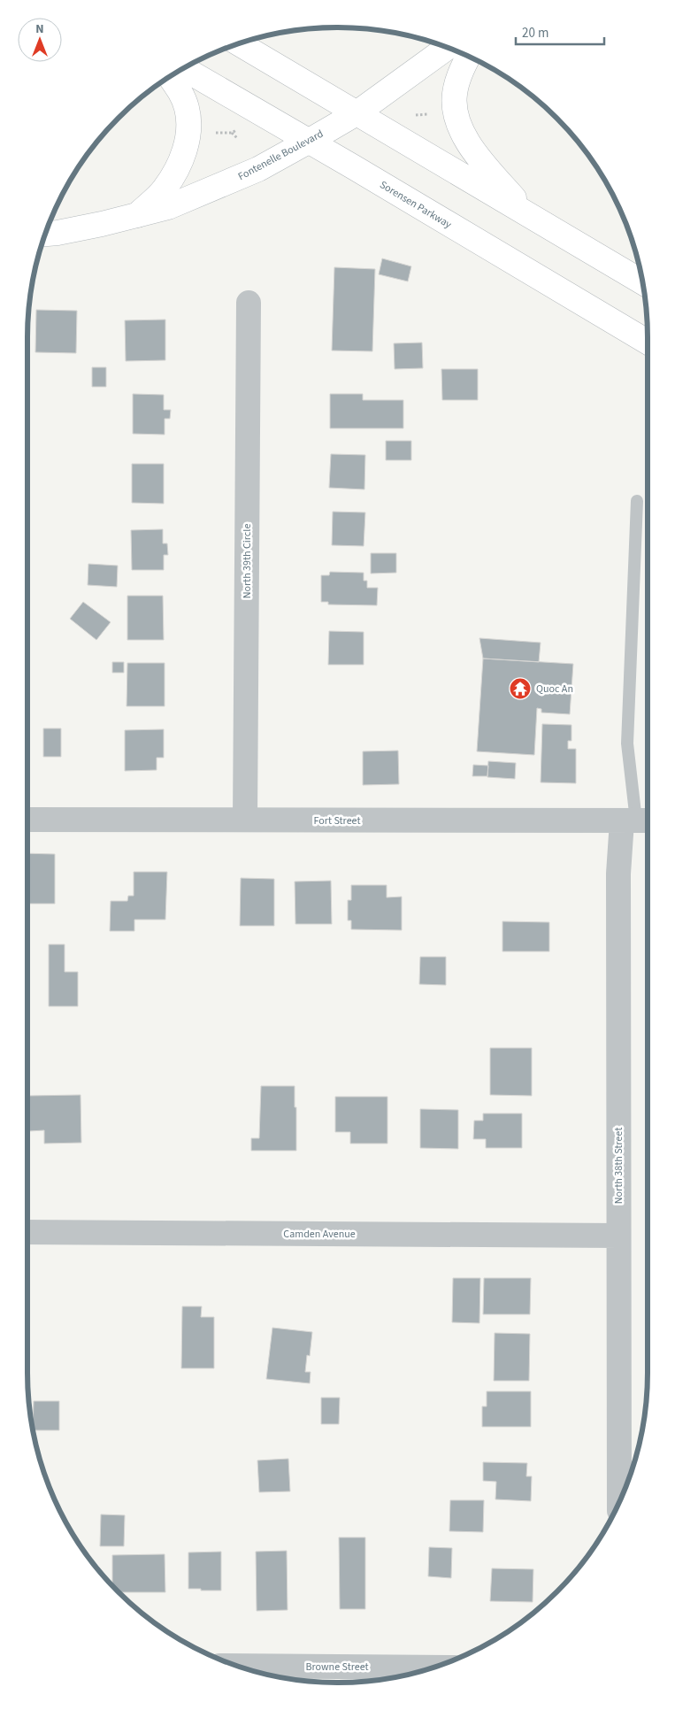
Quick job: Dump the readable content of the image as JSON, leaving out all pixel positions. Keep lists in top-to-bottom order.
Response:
{
  "streets": {
    "main road": ["Fontenelle Boulevard", "Sorensen Parkway"],
    "street": [
      "North 39th Circle",
      "Fort Street",
      "North 38th Street",
      "Camden Avenue",
      "Browne Street"
    ]
  },
  "crossings": [
    ["Fontenelle Boulevard", "Sorensen Parkway"],
    ["North 39th Circle", "Fort Street"],
    ["Fort Street", "North 38th Street"],
    ["North 38th Street", "Camden Avenue"]
  ],
  "places": {
    "temple": ["Quoc An"]
  },
  "scale_bar": "20 m",
  "north": "top"
}
